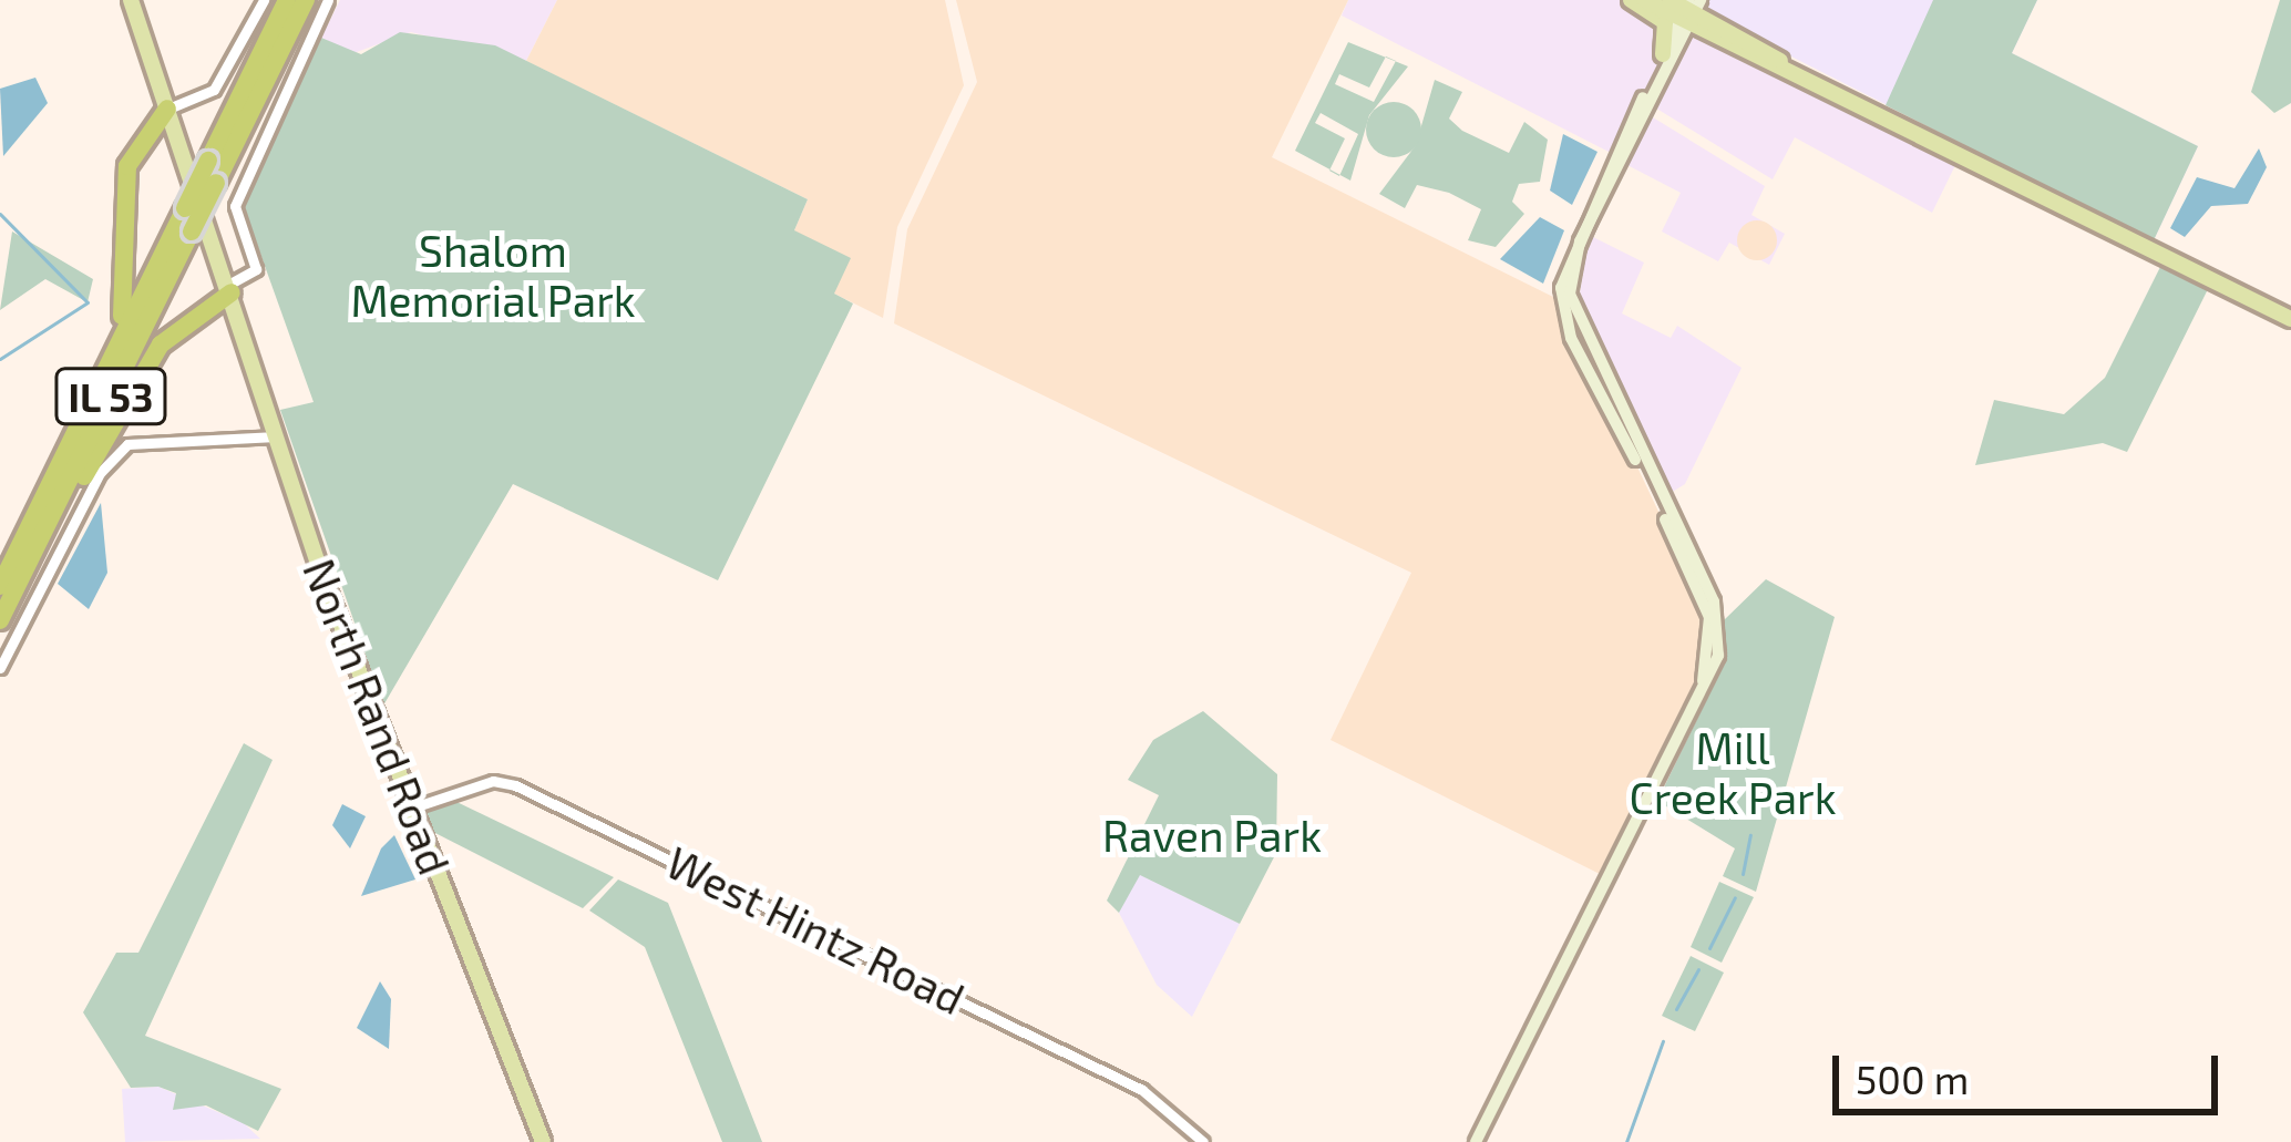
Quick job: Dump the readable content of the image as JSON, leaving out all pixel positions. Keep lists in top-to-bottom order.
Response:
{
  "streets": {
    "highway": ["IL 53"],
    "main road": ["North Rand Road"],
    "street": ["West Hintz Road"]
  },
  "crossings": [
    ["North Rand Road", "West Hintz Road"]
  ],
  "parks": ["Shalom Memorial Park", "Mill Creek Park", "Raven Park"],
  "scale_bar": "500 m"
}
